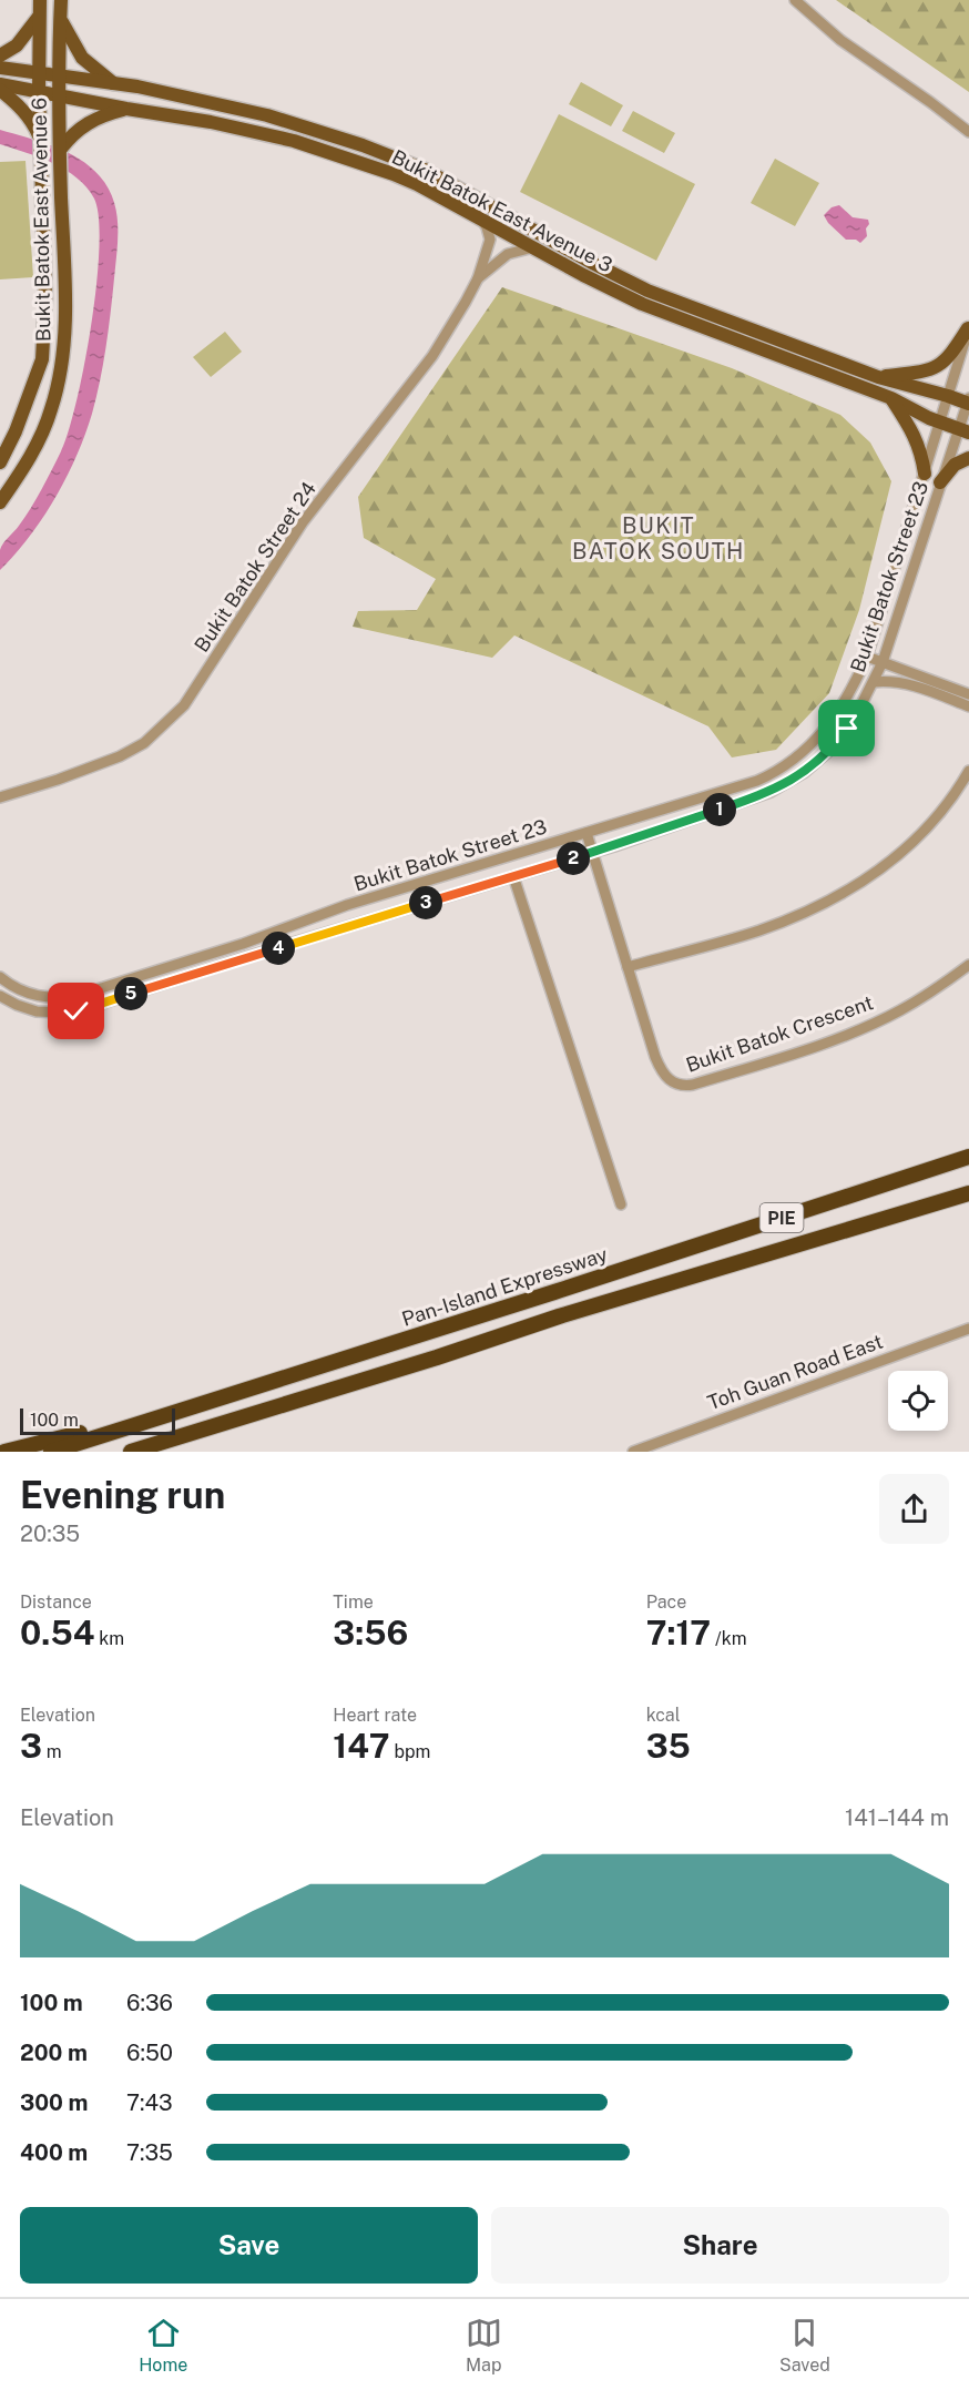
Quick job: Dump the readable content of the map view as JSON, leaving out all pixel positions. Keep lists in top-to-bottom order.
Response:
{
  "streets": {
    "highway": ["PIE", "Pan-Island Expressway"],
    "main road": ["Bukit Batok East Avenue 3", "Bukit Batok East Avenue 6"],
    "street": [
      "Bukit Batok Street 24",
      "Bukit Batok Street 23",
      "Bukit Batok Crescent",
      "Toh Guan Road East"
    ]
  },
  "crossings": [
    ["Bukit Batok East Avenue 3", "Bukit Batok East Avenue 6"],
    ["Bukit Batok East Avenue 3", "Bukit Batok Street 24"],
    ["Bukit Batok East Avenue 3", "Bukit Batok Street 23"],
    ["Bukit Batok Street 23", "Bukit Batok Crescent"]
  ],
  "districts": ["BUKIT BATOK SOUTH"],
  "scale_bar": "100 m",
  "page": {
    "pins": [
      "1",
      "2",
      "3",
      "4",
      "5"
    ],
    "scale": "100 m",
    "heading": ["Evening run", "20:35"],
    "stats": [
      ["Distance", "0.54 km"],
      ["Time", "3:56"],
      ["Pace", "7:17 /km"],
      ["Elevation", "3 m"],
      ["Heart rate", "147 bpm"],
      ["kcal", "35"]
    ],
    "chart": ["Elevation", "141–144 m"],
    "list": [
      {
        "name": "100 m",
        "note": "6:36"
      },
      {
        "name": "200 m",
        "note": "6:50"
      },
      {
        "name": "300 m",
        "note": "7:43"
      },
      {
        "name": "400 m",
        "note": "7:35"
      }
    ],
    "buttons": ["Save", "Share"],
    "tabs": ["Home", "Map", "Saved"]
  }
}
